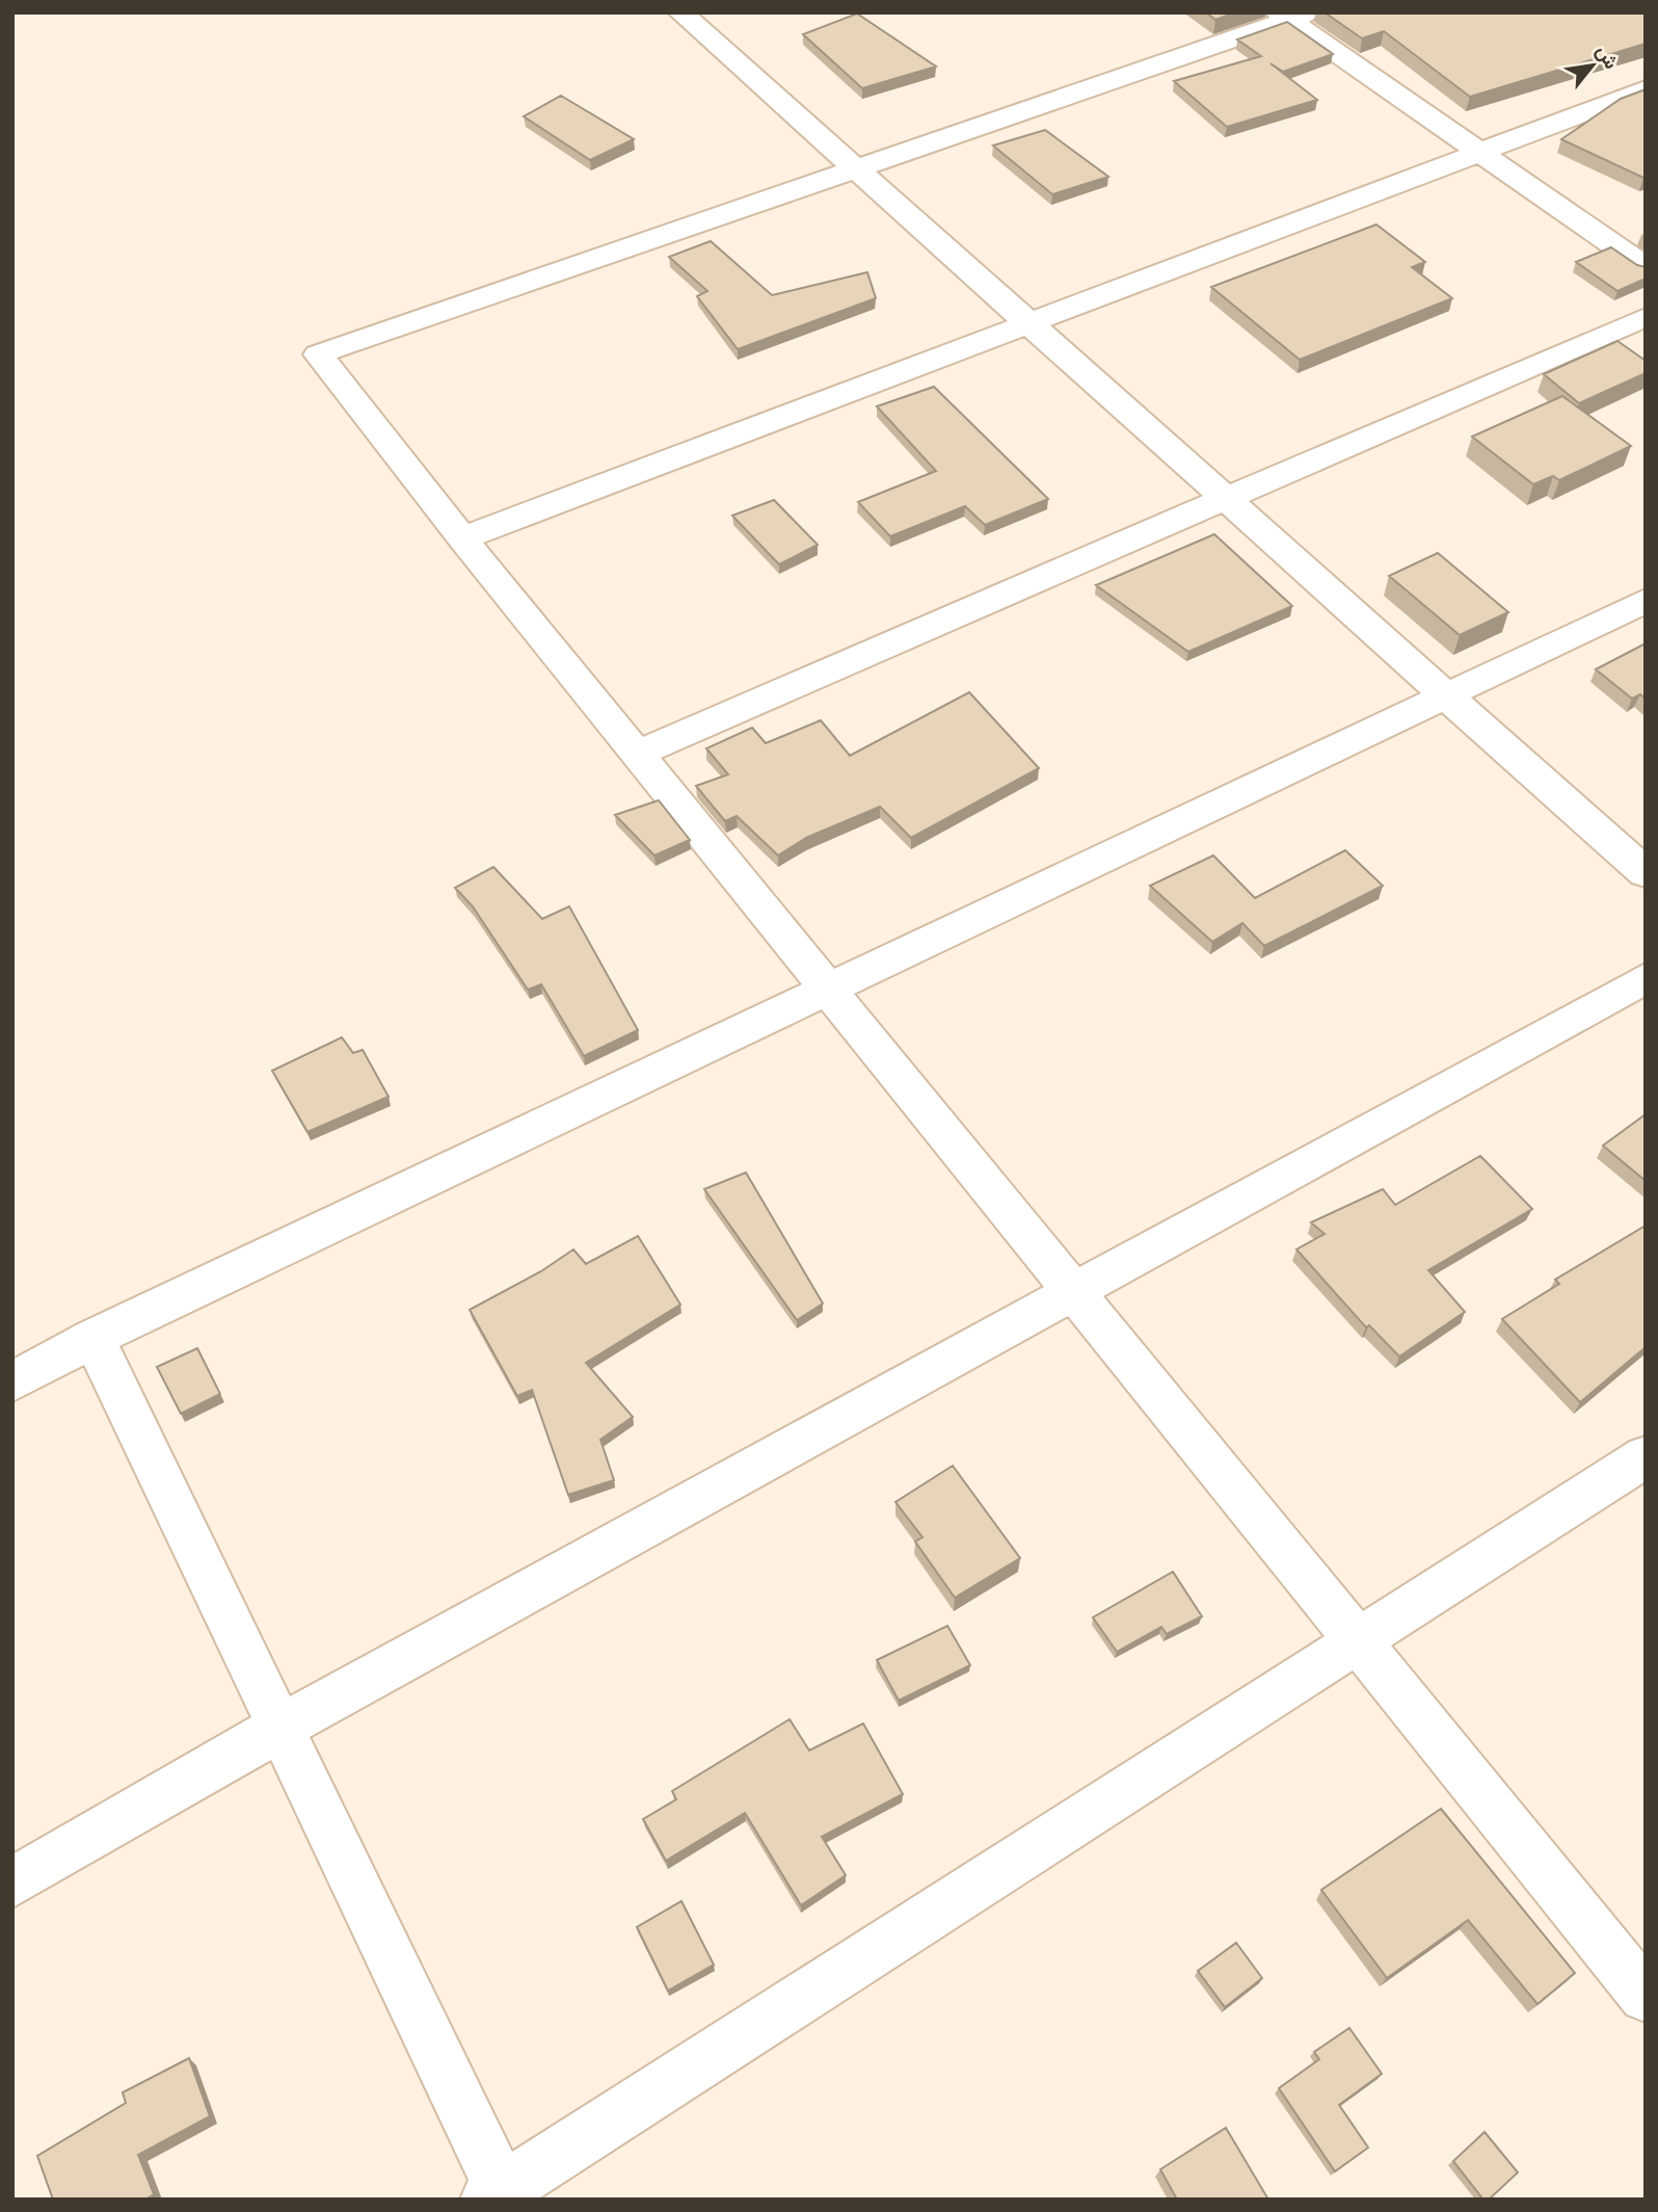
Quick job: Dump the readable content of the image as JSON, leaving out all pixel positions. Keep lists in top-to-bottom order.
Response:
{
  "north": "top right"
}
